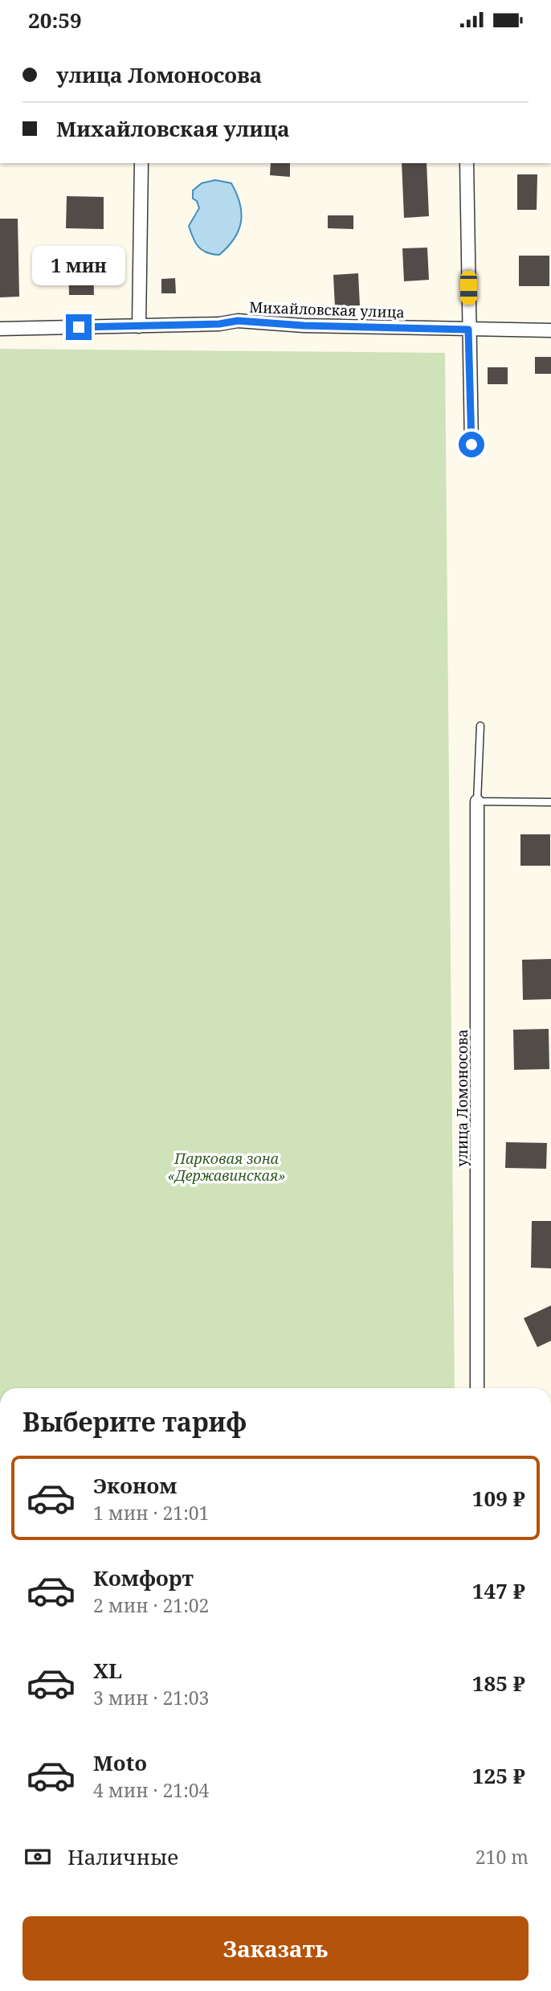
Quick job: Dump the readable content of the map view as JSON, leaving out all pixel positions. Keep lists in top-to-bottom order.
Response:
{
  "streets": {
    "street": ["Михайловская улица", "улица Ломоносова"]
  },
  "parks": ["Парковая зона «Державинская»"],
  "page": {
    "status": "20:59",
    "banner": ["улица Ломоносова", "Михайловская улица"],
    "bubble": "1 мин",
    "heading": "Выберите тариф",
    "list": [
      {
        "name": "Эконом",
        "note": "1 мин · 21:01",
        "value": "109 ₽"
      },
      {
        "name": "Комфорт",
        "note": "2 мин · 21:02",
        "value": "147 ₽"
      },
      {
        "name": "XL",
        "note": "3 мин · 21:03",
        "value": "185 ₽"
      },
      {
        "name": "Moto",
        "note": "4 мин · 21:04",
        "value": "125 ₽"
      }
    ],
    "pay": ["Наличные", "210 m"],
    "buttons": "Заказать"
  }
}
